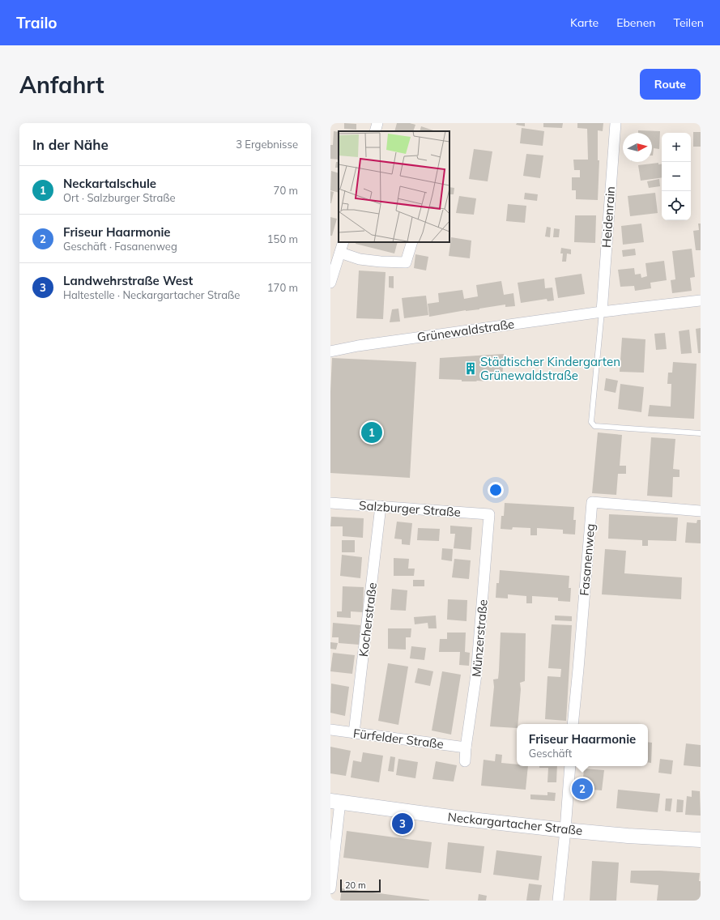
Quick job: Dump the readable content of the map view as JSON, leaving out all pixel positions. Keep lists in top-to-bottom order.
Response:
{
  "streets": {
    "main road": ["Neckargartacher Straße"],
    "street": [
      "Heidenrain",
      "Grünewaldstraße",
      "Salzburger Straße",
      "Fasanenweg",
      "Kocherstraße",
      "Münzerstraße",
      "Fürfelder Straße"
    ]
  },
  "crossings": [
    ["Heidenrain", "Grünewaldstraße"],
    ["Salzburger Straße", "Kocherstraße"],
    ["Salzburger Straße", "Münzerstraße"],
    ["Kocherstraße", "Fürfelder Straße"],
    ["Münzerstraße", "Fürfelder Straße"]
  ],
  "places": {
    "building": ["Städtischer Kindergarten Grünewaldstraße"]
  },
  "scale_bar": "20 m",
  "north": "right",
  "page": {
    "header": "Trailo",
    "nav": ["Karte", "Ebenen", "Teilen"],
    "buttons": "Route",
    "title": "Anfahrt",
    "heading": ["In der Nähe", "3 Ergebnisse"],
    "map_buttons": ["+", "−"],
    "list": [
      {
        "mark": "1",
        "name": "Neckartalschule",
        "note": "Ort · Salzburger Straße",
        "value": "70 m"
      },
      {
        "mark": "2",
        "name": "Friseur Haarmonie",
        "note": "Geschäft · Fasanenweg",
        "value": "150 m"
      },
      {
        "mark": "3",
        "name": "Landwehrstraße West",
        "note": "Haltestelle · Neckargartacher Straße",
        "value": "170 m"
      }
    ],
    "pins": ["1", "2", "3"],
    "popup": ["Friseur Haarmonie", "Geschäft"],
    "scale": "20 m"
  }
}
